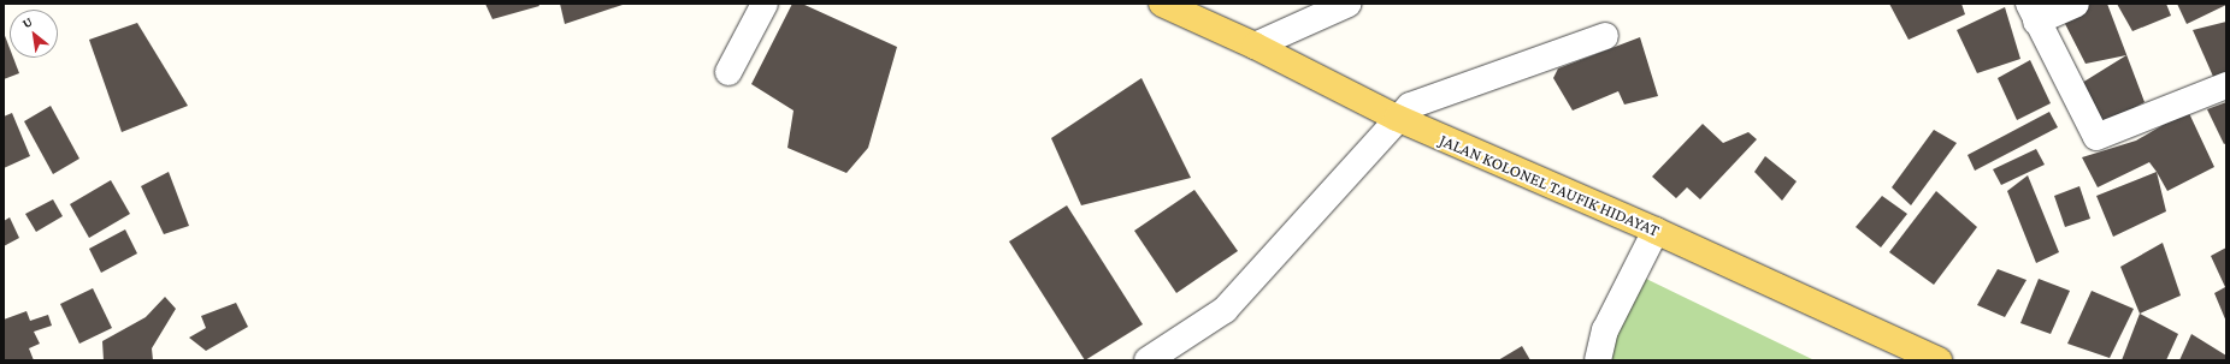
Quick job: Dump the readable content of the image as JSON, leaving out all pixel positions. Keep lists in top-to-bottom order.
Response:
{
  "streets": {
    "main road": ["JALAN KOLONEL TAUFIK HIDAYAT"]
  },
  "north": "top left"
}
